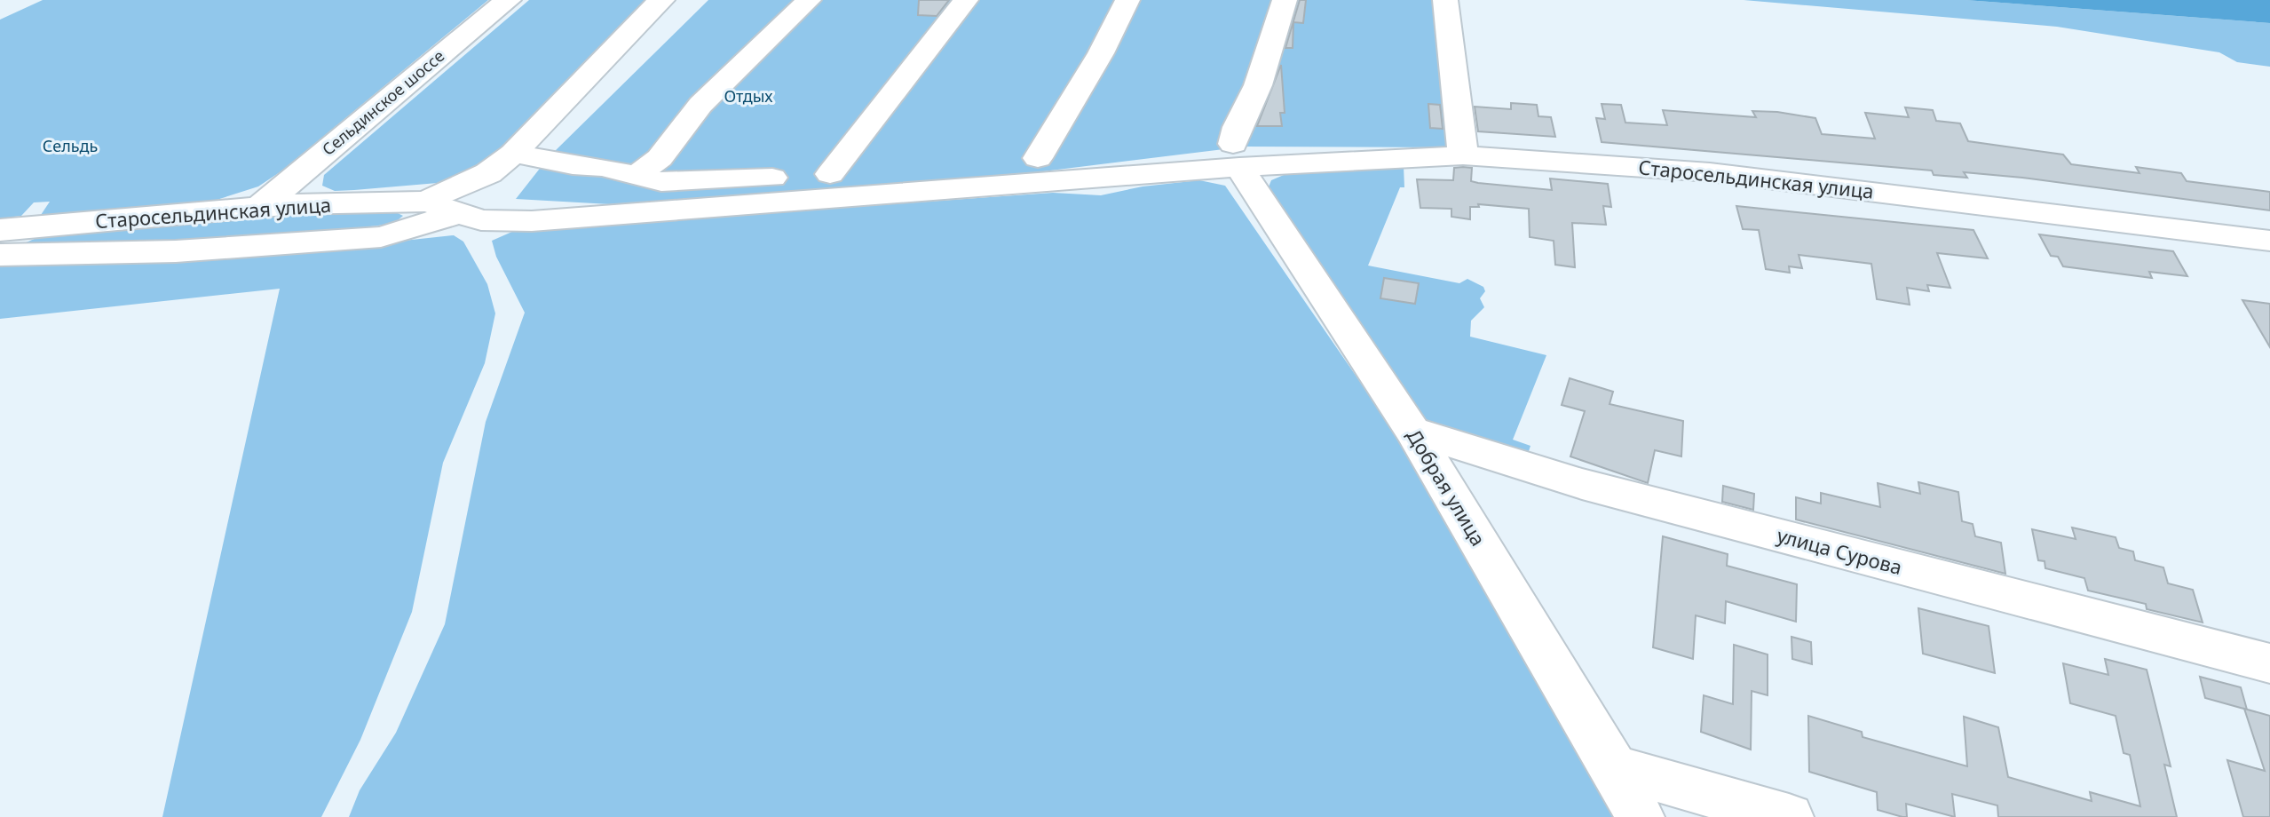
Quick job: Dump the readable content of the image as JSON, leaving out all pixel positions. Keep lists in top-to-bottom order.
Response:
{
  "streets": {
    "main road": ["Сельдинское шоссе", "Старосельдинская улица"],
    "street": ["Добрая улица", "улица Сурова"]
  },
  "crossings": [
    ["Сельдинское шоссе", "Старосельдинская улица"],
    ["Старосельдинская улица", "Добрая улица"],
    ["Добрая улица", "улица Сурова"]
  ],
  "parks": ["Отдых", "Сельдь"]
}
